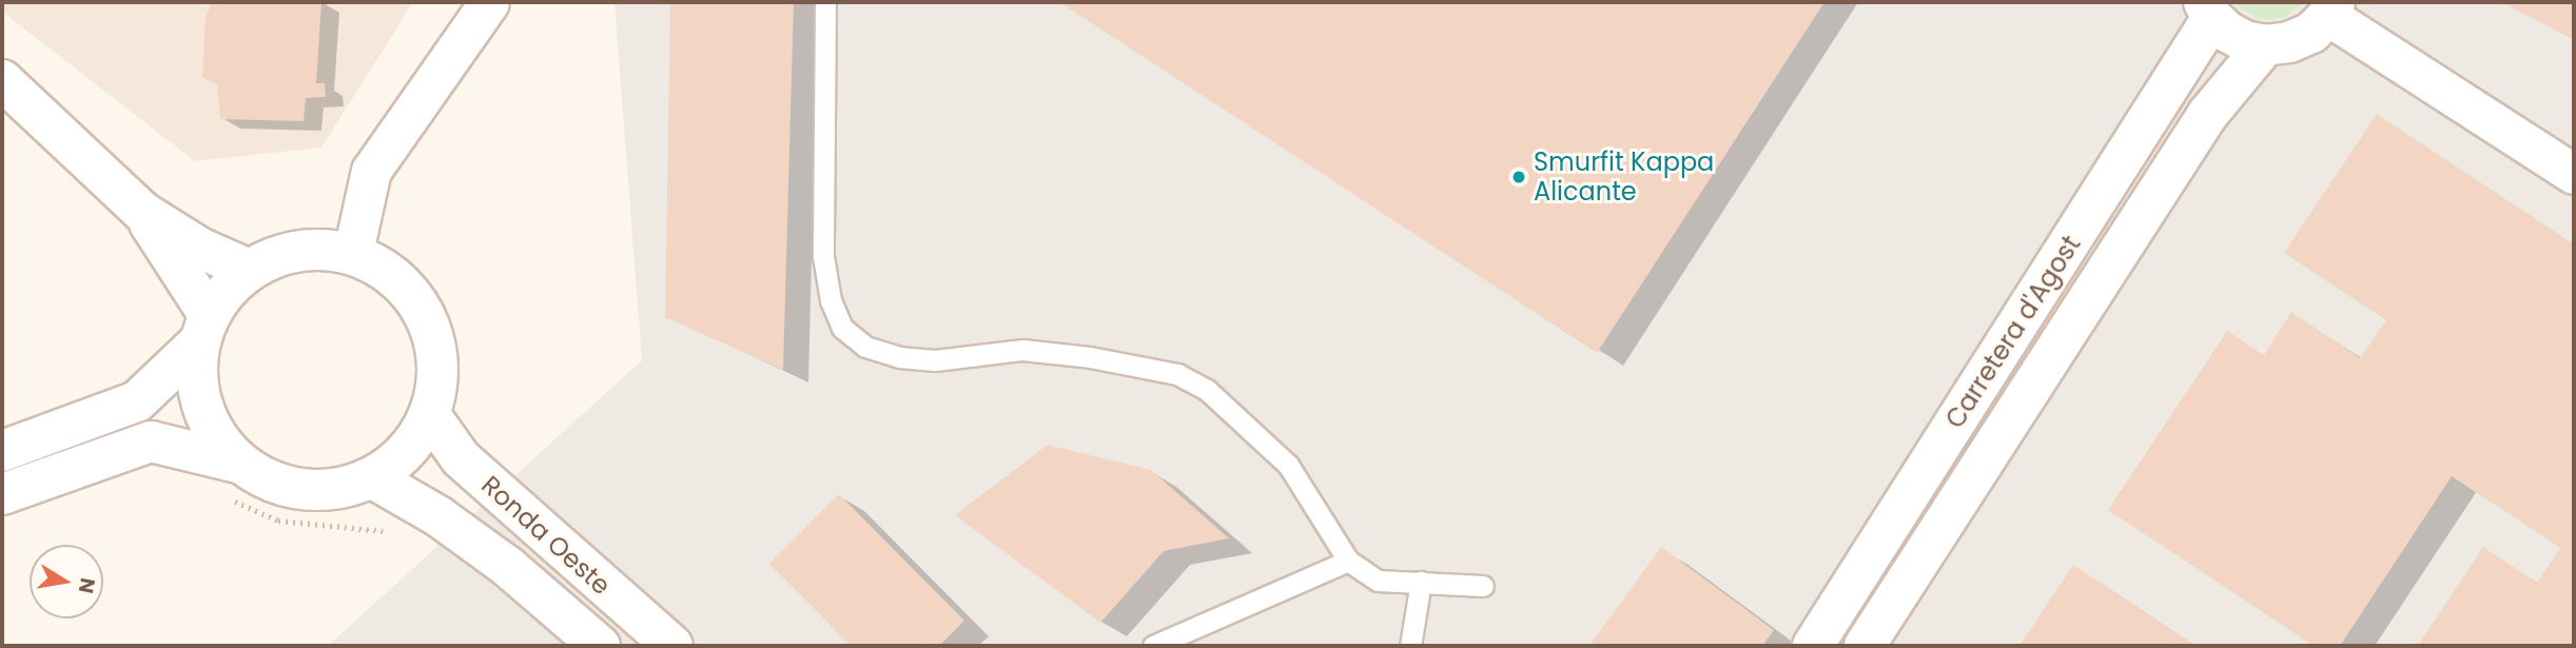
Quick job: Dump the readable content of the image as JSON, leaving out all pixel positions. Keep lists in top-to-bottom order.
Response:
{
  "streets": {
    "main road": ["Carretera d'Agost", "Ronda Oeste"]
  },
  "places": ["Smurfit Kappa Alicante"],
  "north": "right"
}
